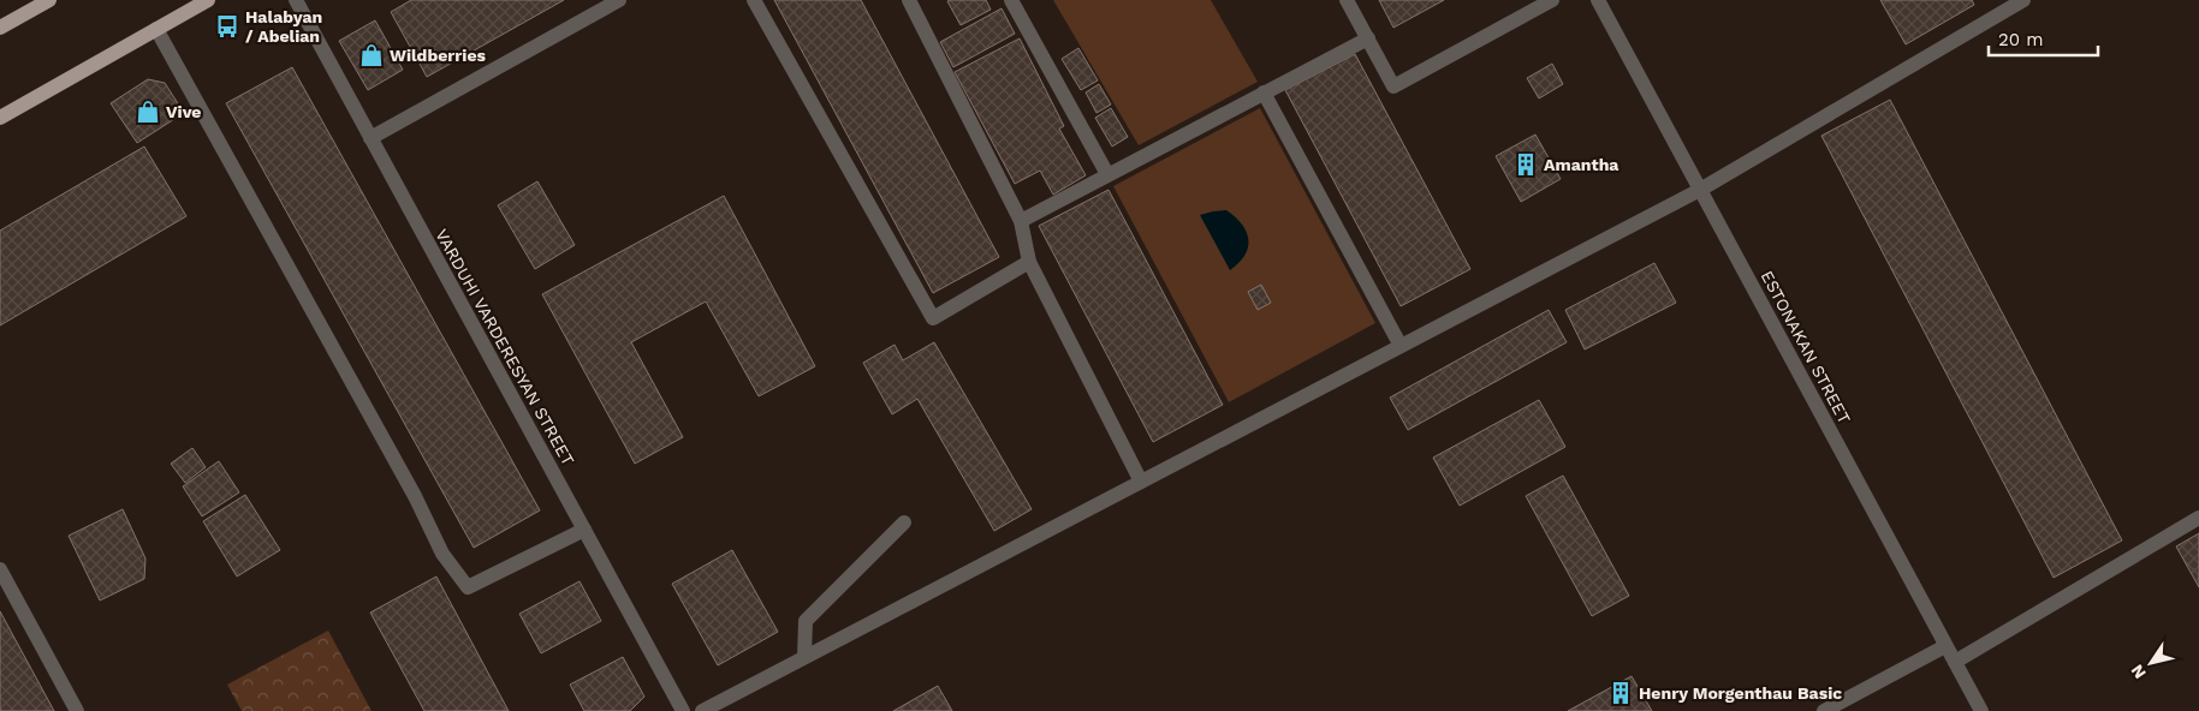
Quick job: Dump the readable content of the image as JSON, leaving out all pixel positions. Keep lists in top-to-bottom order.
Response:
{
  "streets": {
    "street": ["VARDUHI VARDERESYAN STREET", "ESTONAKAN STREET"]
  },
  "places": {
    "bus stop": ["Halabyan / Abelian"],
    "shop": ["Wildberries", "Vive"],
    "building": ["Amantha", "Henry Morgenthau Basic"]
  },
  "scale_bar": "20 m",
  "north": "bottom left"
}
